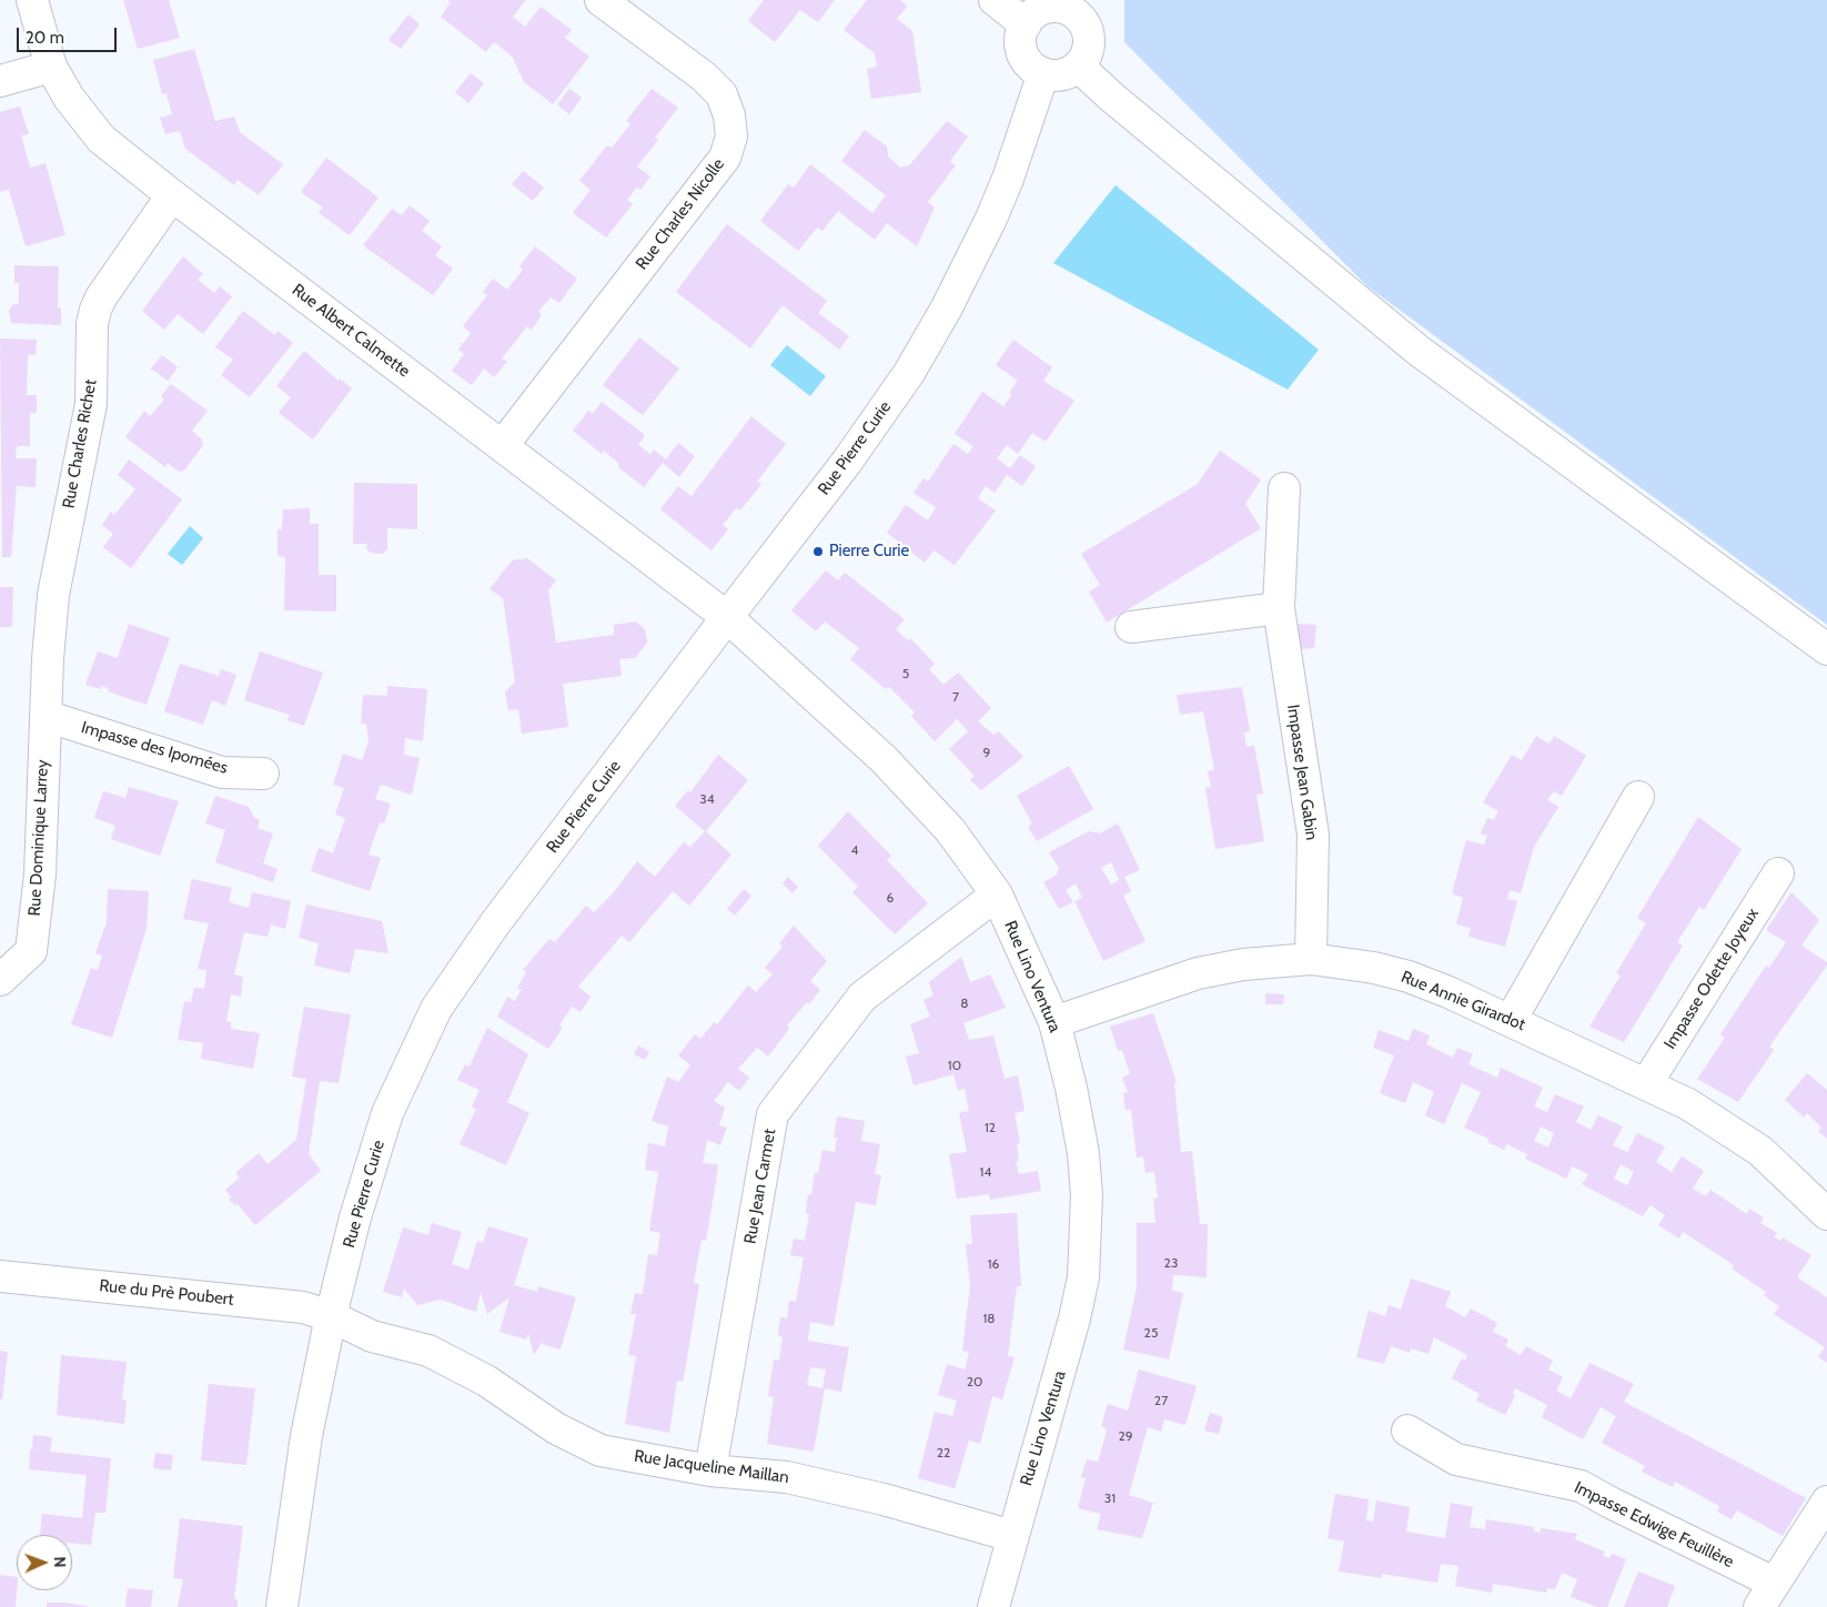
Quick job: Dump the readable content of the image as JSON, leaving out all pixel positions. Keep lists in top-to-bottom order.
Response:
{
  "streets": {
    "street": [
      "Rue Charles Nicolle",
      "Rue Albert Calmette",
      "Rue Charles Richet",
      "Rue Pierre Curie",
      "Impasse des Ipomées",
      "Impasse Jean Gabin",
      "Rue Dominique Larrey",
      "Rue Lino Ventura",
      "Impasse Odette Joyeux",
      "Rue Annie Girardot",
      "Rue Jean Carmet",
      "Rue du Prè Poubert",
      "Rue Jacqueline Maillan",
      "Impasse Edwige Feuillère"
    ]
  },
  "crossings": [
    ["Rue Charles Nicolle", "Rue Albert Calmette"],
    ["Rue Albert Calmette", "Rue Charles Richet"],
    ["Rue Albert Calmette", "Rue Pierre Curie"],
    ["Rue Albert Calmette", "Rue Lino Ventura"],
    ["Rue Charles Richet", "Impasse des Ipomées"],
    ["Rue Charles Richet", "Rue Dominique Larrey"],
    ["Rue Pierre Curie", "Rue Lino Ventura"],
    ["Rue Pierre Curie", "Rue du Prè Poubert"],
    ["Rue Pierre Curie", "Rue Jacqueline Maillan"],
    ["Impasse des Ipomées", "Rue Dominique Larrey"],
    ["Impasse Jean Gabin", "Rue Annie Girardot"],
    ["Rue Lino Ventura", "Rue Annie Girardot"],
    ["Rue Lino Ventura", "Rue Jean Carmet"],
    ["Rue Lino Ventura", "Rue Jacqueline Maillan"],
    ["Impasse Odette Joyeux", "Rue Annie Girardot"],
    ["Rue Jean Carmet", "Rue Jacqueline Maillan"],
    ["Rue du Prè Poubert", "Rue Jacqueline Maillan"]
  ],
  "places": ["Pierre Curie"],
  "house_numbers": [
    "5",
    "7",
    "9",
    "34",
    "4",
    "6",
    "8",
    "10",
    "12",
    "14",
    "23",
    "16",
    "18",
    "25",
    "20",
    "27",
    "29",
    "22",
    "31"
  ],
  "scale_bar": "20 m",
  "north": "right"
}
